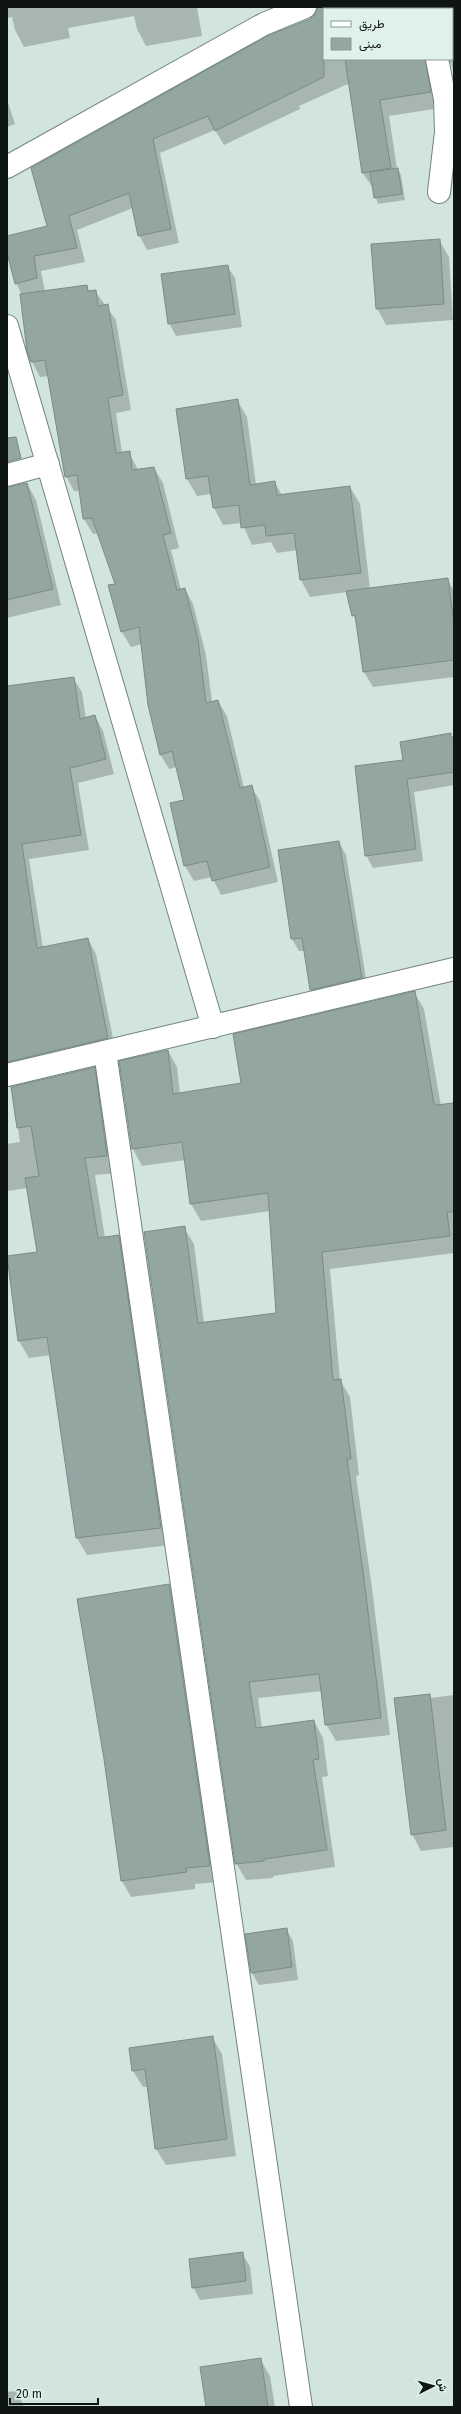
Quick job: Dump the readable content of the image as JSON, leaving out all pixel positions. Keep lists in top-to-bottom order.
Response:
{
  "legend": ["طريق", "مبنى"],
  "scale_bar": "20 m",
  "north": "right"
}
